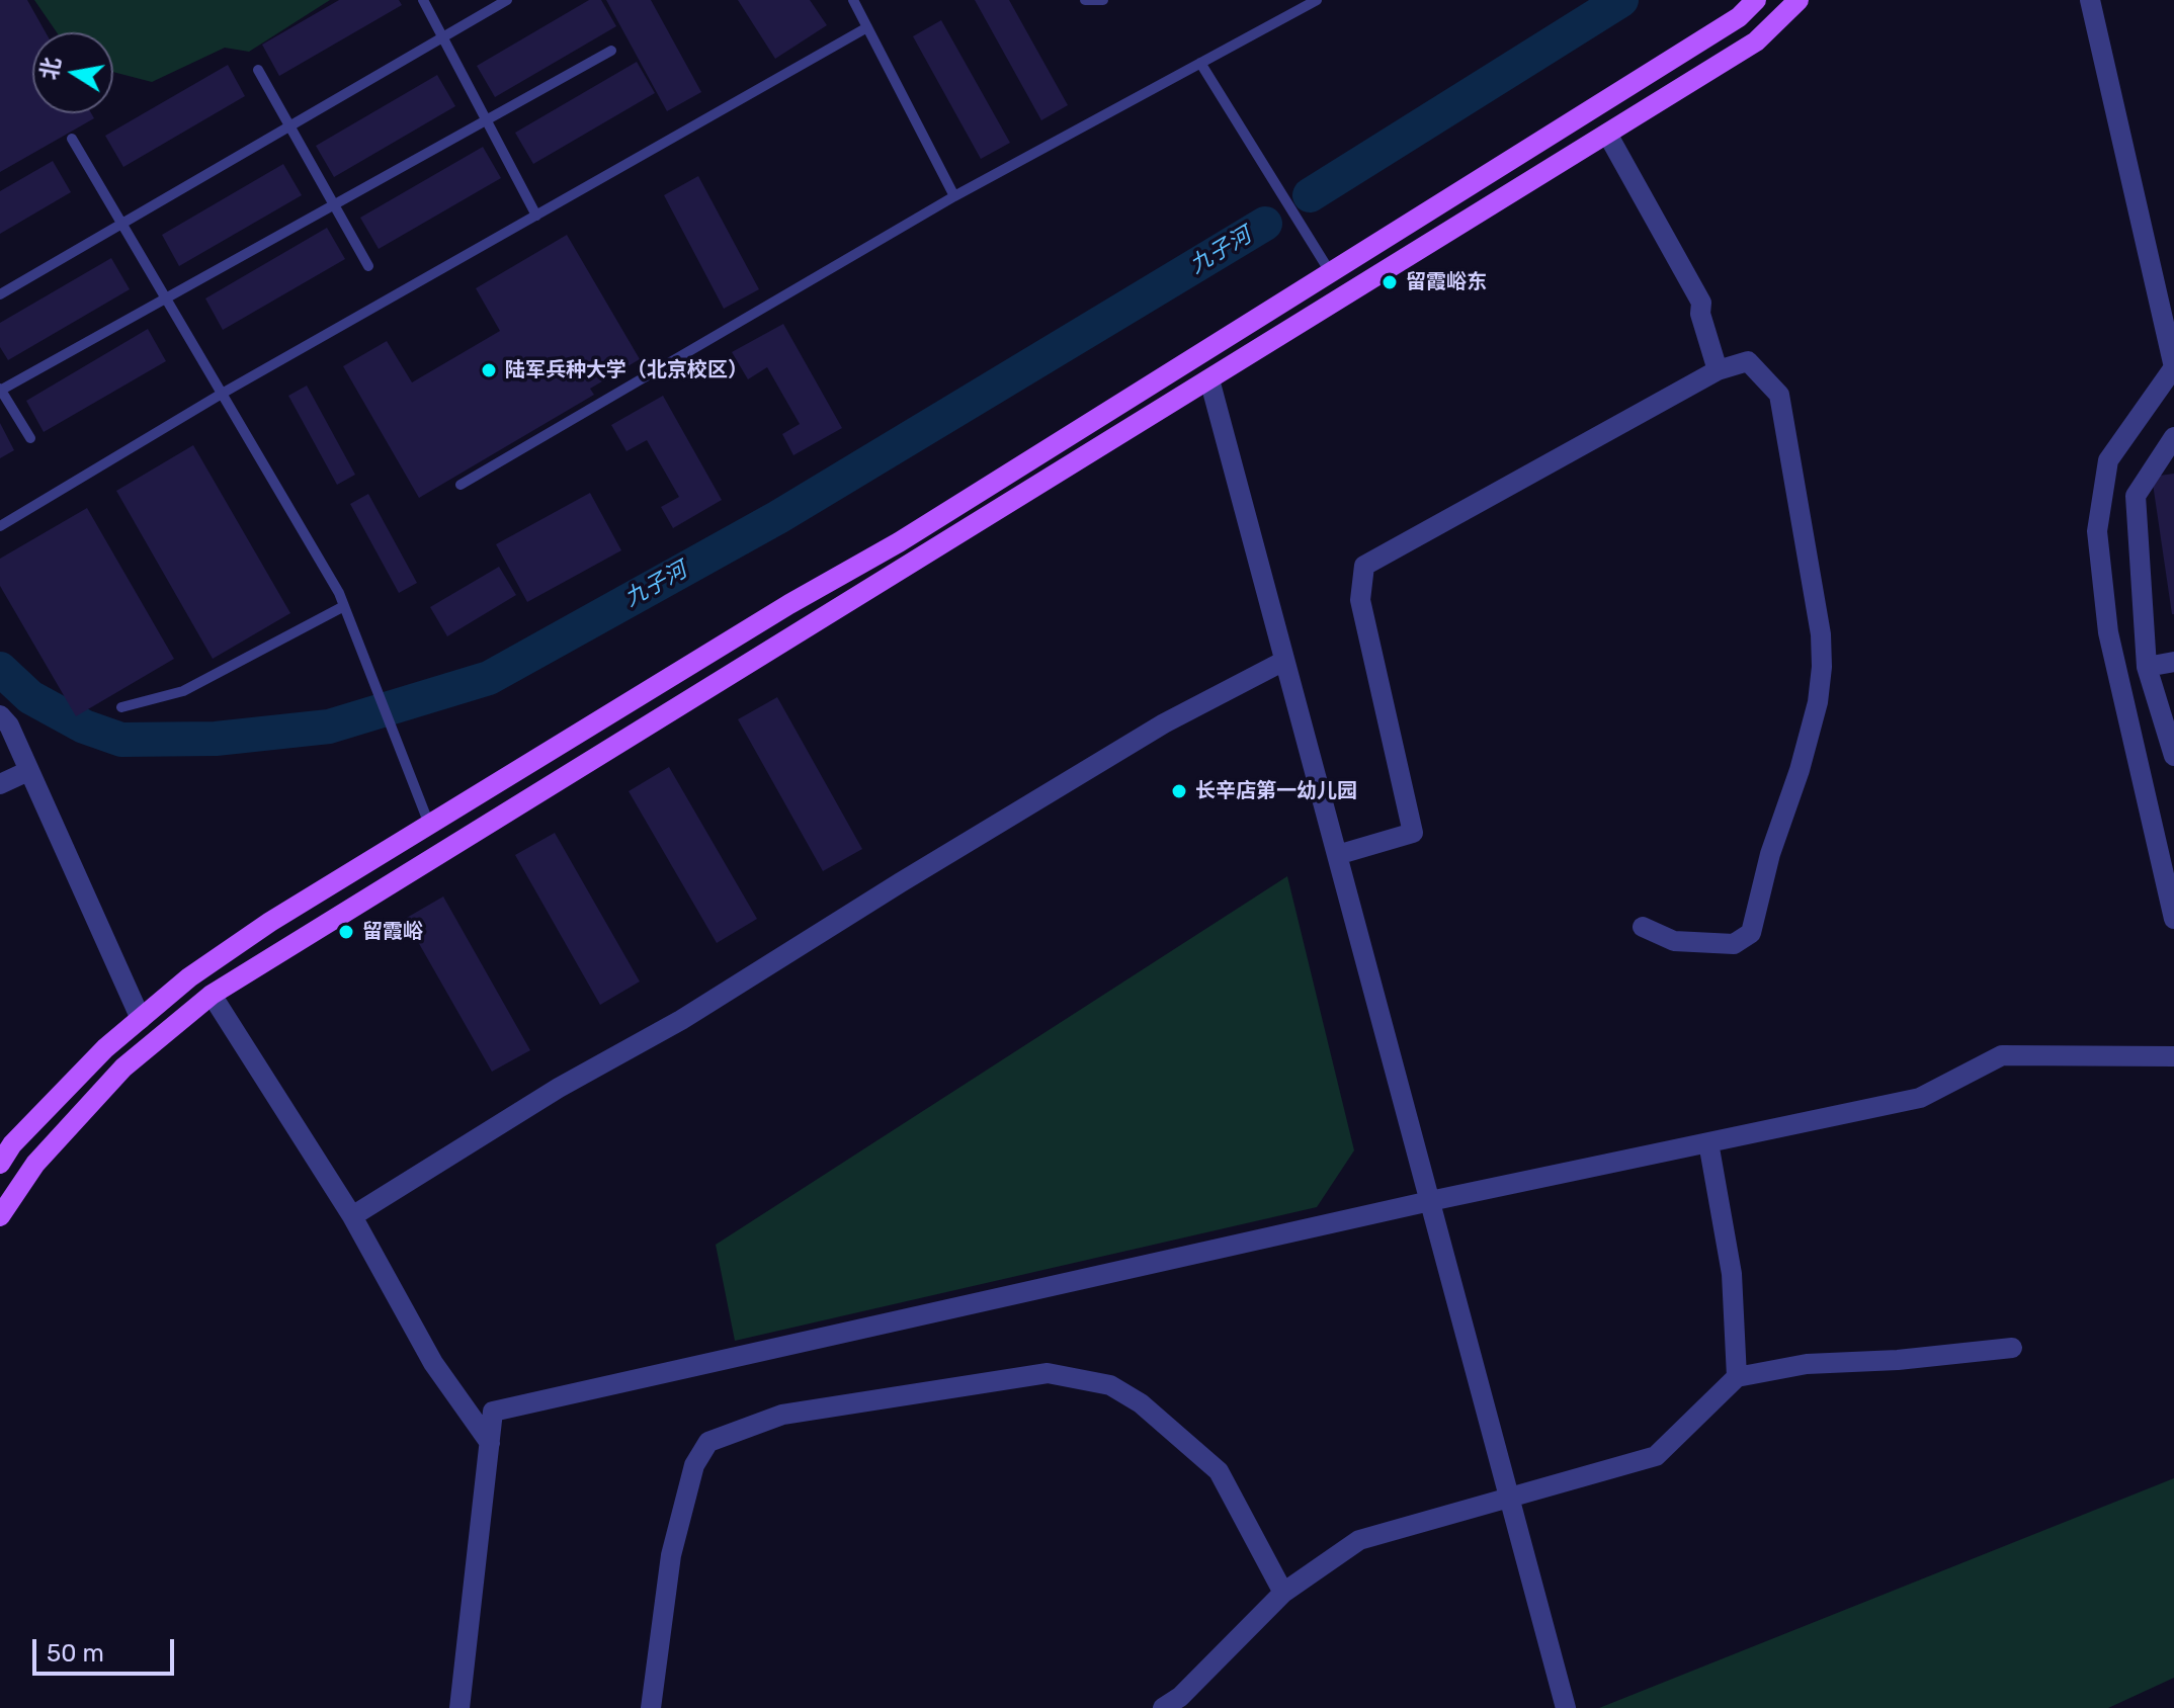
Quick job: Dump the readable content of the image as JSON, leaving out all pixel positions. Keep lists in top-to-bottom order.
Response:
{
  "water": ["九子河"],
  "places": [
    "留霞峪东",
    "陆军兵种大学（北京校区）",
    "长辛店第一幼儿园",
    "留霞峪"
  ],
  "scale_bar": "50 m",
  "north": "left"
}
